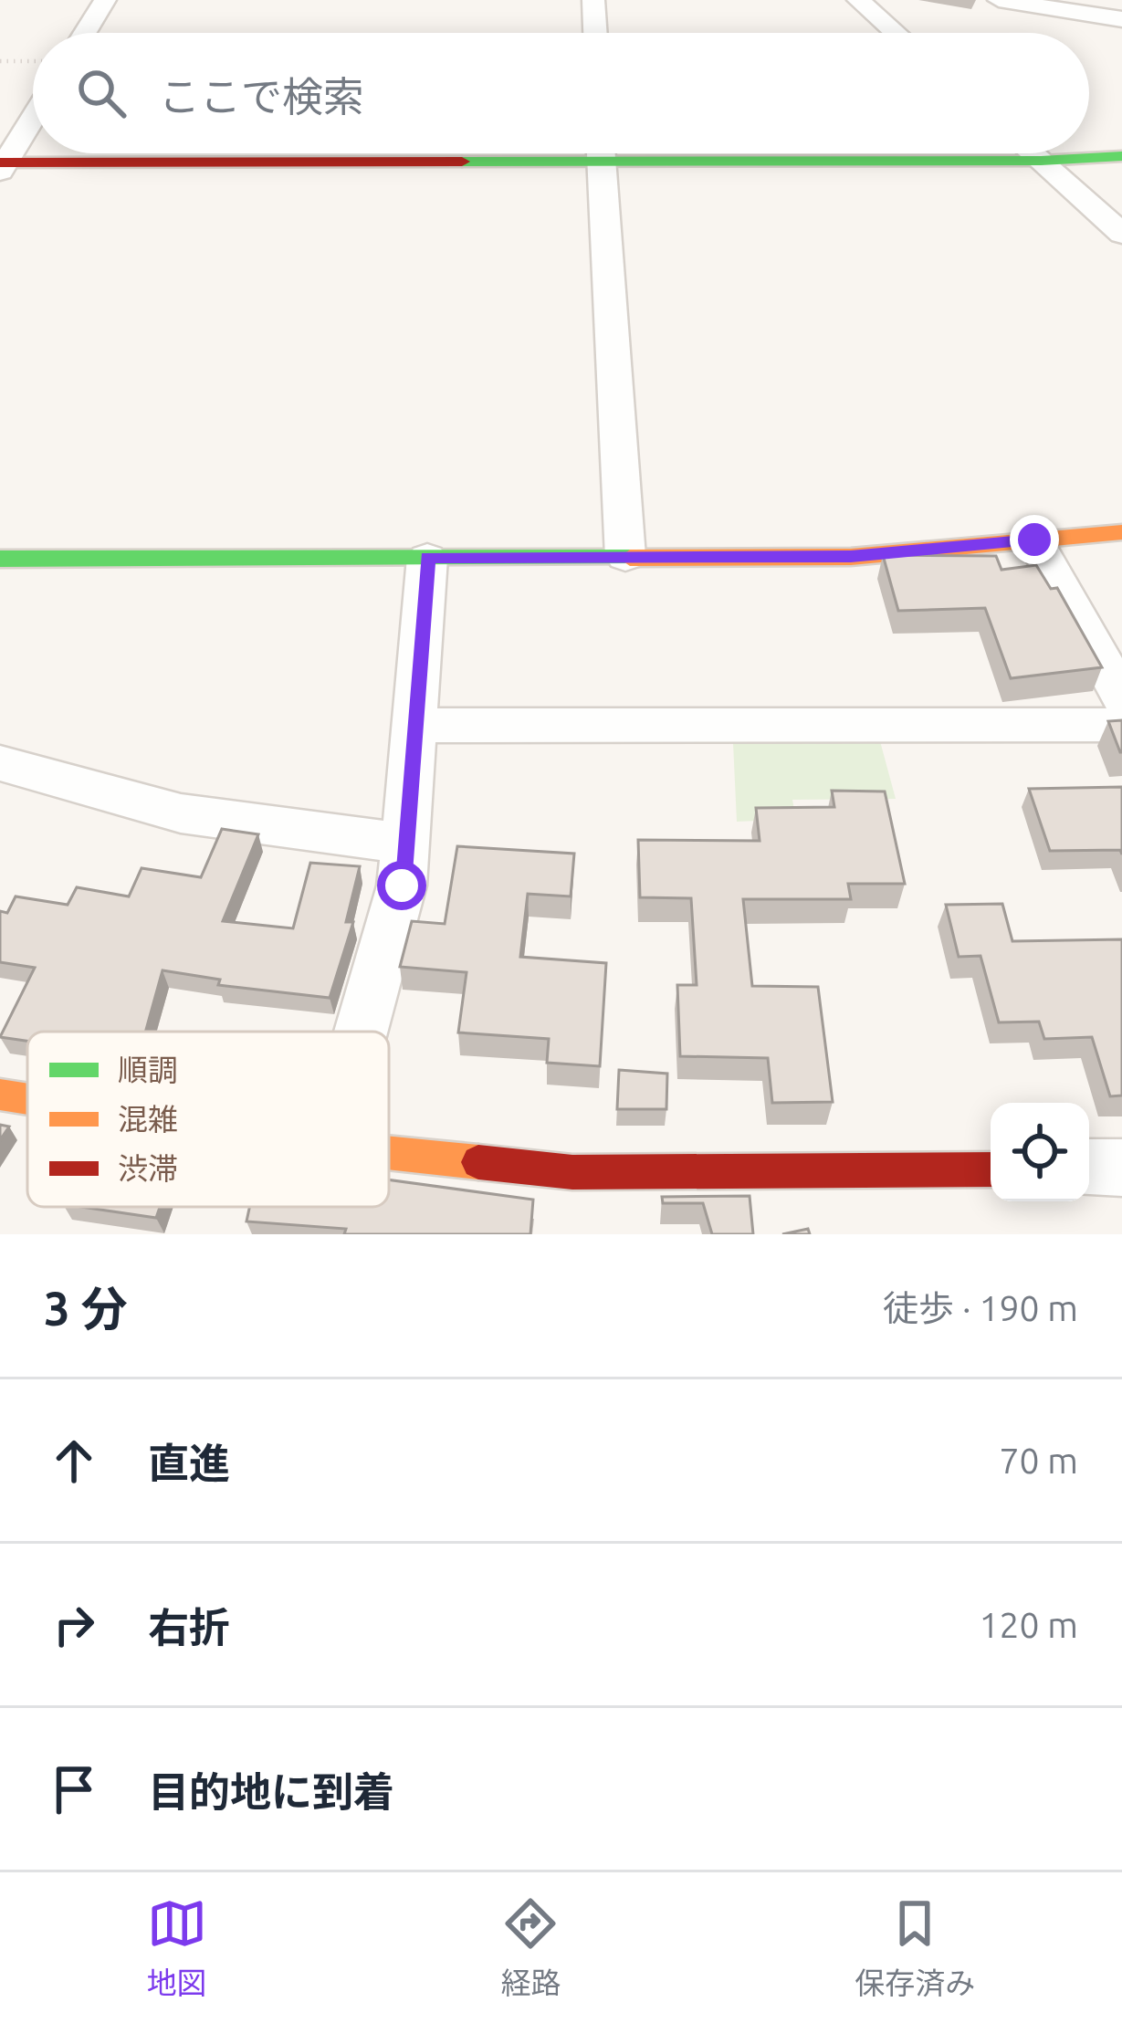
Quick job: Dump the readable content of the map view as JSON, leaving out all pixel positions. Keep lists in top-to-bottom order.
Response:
{
  "legend": ["順調", "混雑", "渋滞"],
  "page": {
    "search": "ここで検索",
    "heading": ["3 分", "徒歩 · 190 m"],
    "list": [
      ["直進", "70 m"],
      ["右折", "120 m"],
      "目的地に到着"
    ],
    "nav": ["地図", "経路", "保存済み"]
  }
}
